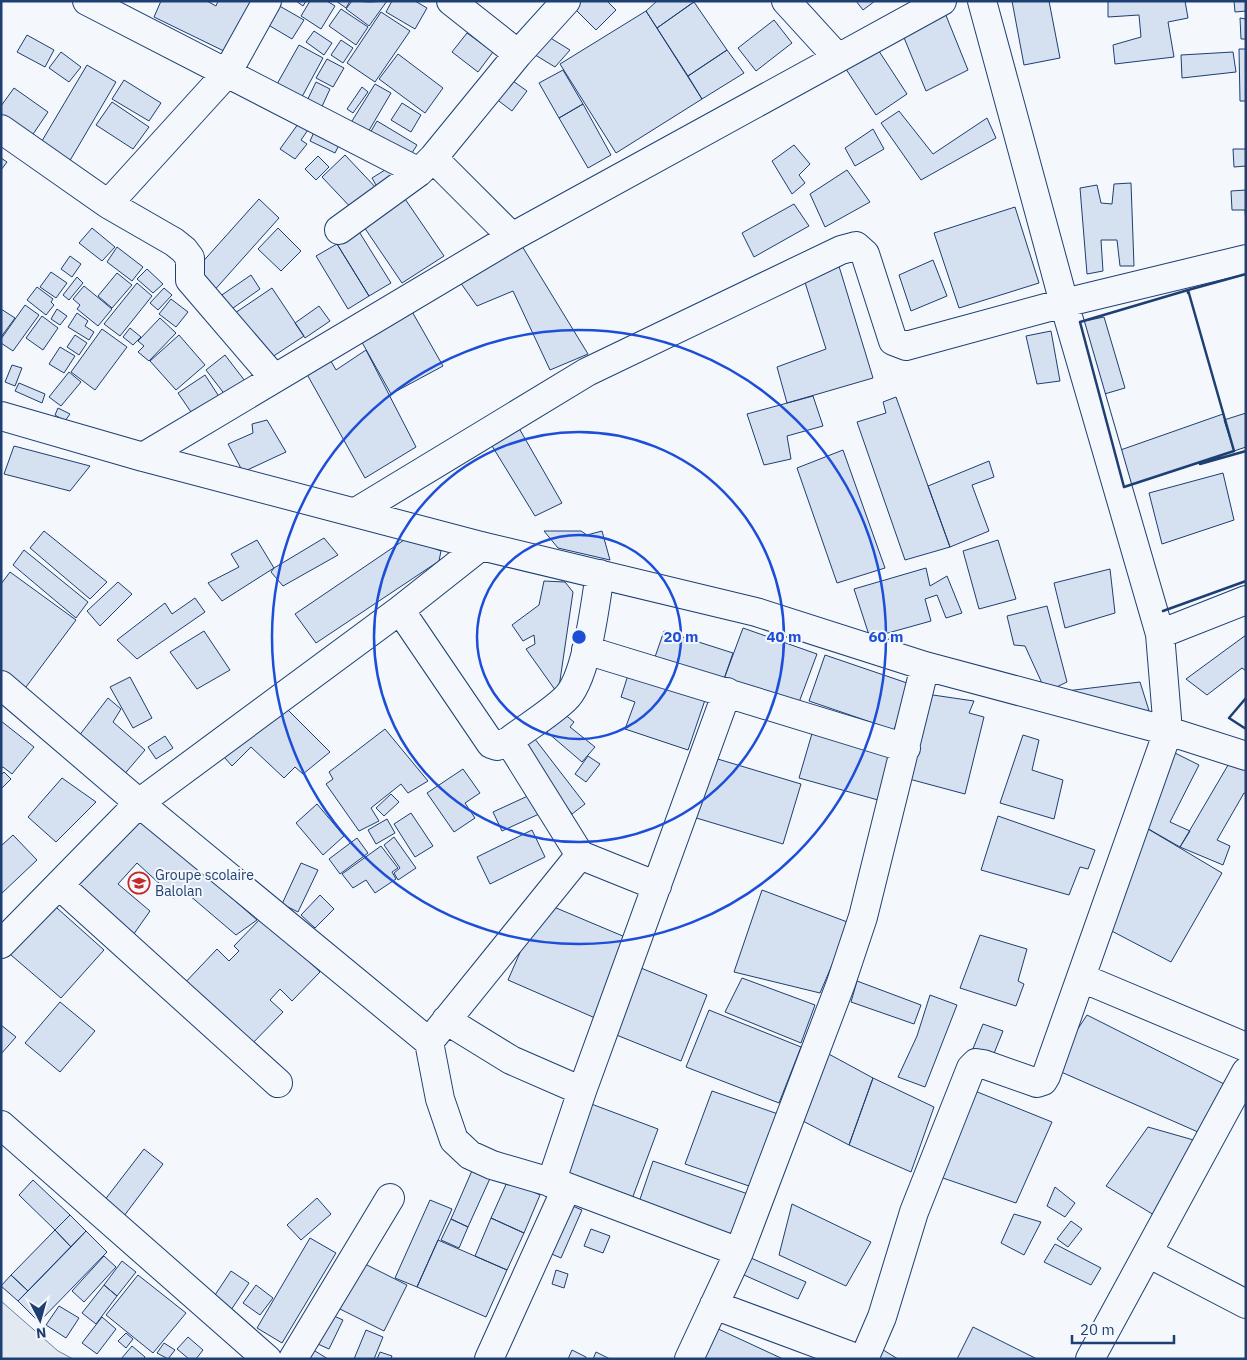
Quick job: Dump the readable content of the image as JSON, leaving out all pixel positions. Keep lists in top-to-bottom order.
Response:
{
  "places": {
    "school or university": ["Groupe scolaire Balolan"]
  },
  "scale_bar": "20 m",
  "north": "bottom",
  "rings": ["20 m", "40 m", "60 m"]
}
